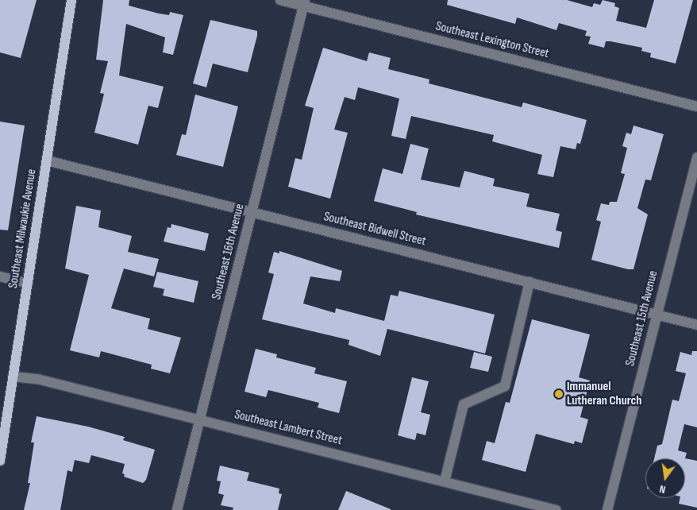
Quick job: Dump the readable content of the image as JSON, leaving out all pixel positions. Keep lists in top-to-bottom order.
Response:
{
  "streets": {
    "main road": ["Southeast Milwaukie Avenue"],
    "street": [
      "Southeast Lexington Street",
      "Southeast Bidwell Street",
      "Southeast 16th Avenue",
      "Southeast 15th Avenue",
      "Southeast Lambert Street"
    ]
  },
  "crossings": [
    ["Southeast Lexington Street", "Southeast 16th Avenue"],
    ["Southeast Milwaukie Avenue", "Southeast Bidwell Street"],
    ["Southeast Milwaukie Avenue", "Southeast Lambert Street"],
    ["Southeast Bidwell Street", "Southeast 16th Avenue"],
    ["Southeast Bidwell Street", "Southeast 15th Avenue"],
    ["Southeast 16th Avenue", "Southeast Lambert Street"]
  ],
  "places": ["Immanuel Lutheran Church"],
  "north": "bottom"
}
